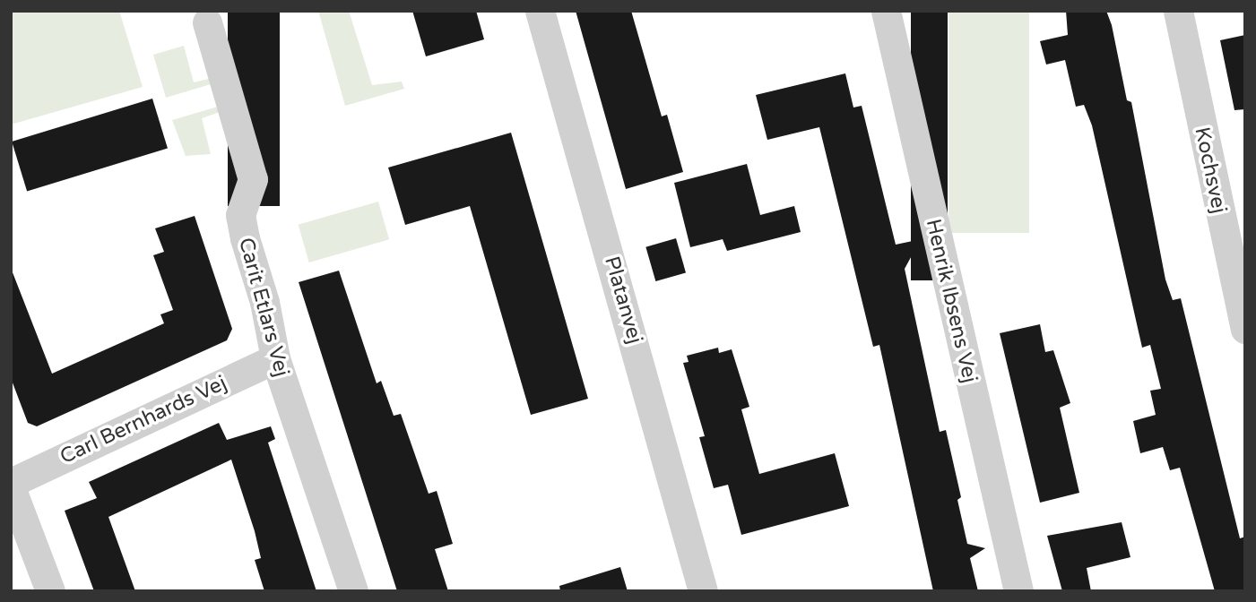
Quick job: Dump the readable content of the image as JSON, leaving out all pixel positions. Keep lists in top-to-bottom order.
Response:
{
  "streets": {
    "street": [
      "Kochsvej",
      "Platanvej",
      "Henrik Ibsens Vej",
      "Carit Etlars Vej",
      "Carl Bernhards Vej"
    ]
  },
  "crossings": [
    ["Carit Etlars Vej", "Carl Bernhards Vej"]
  ]
}
